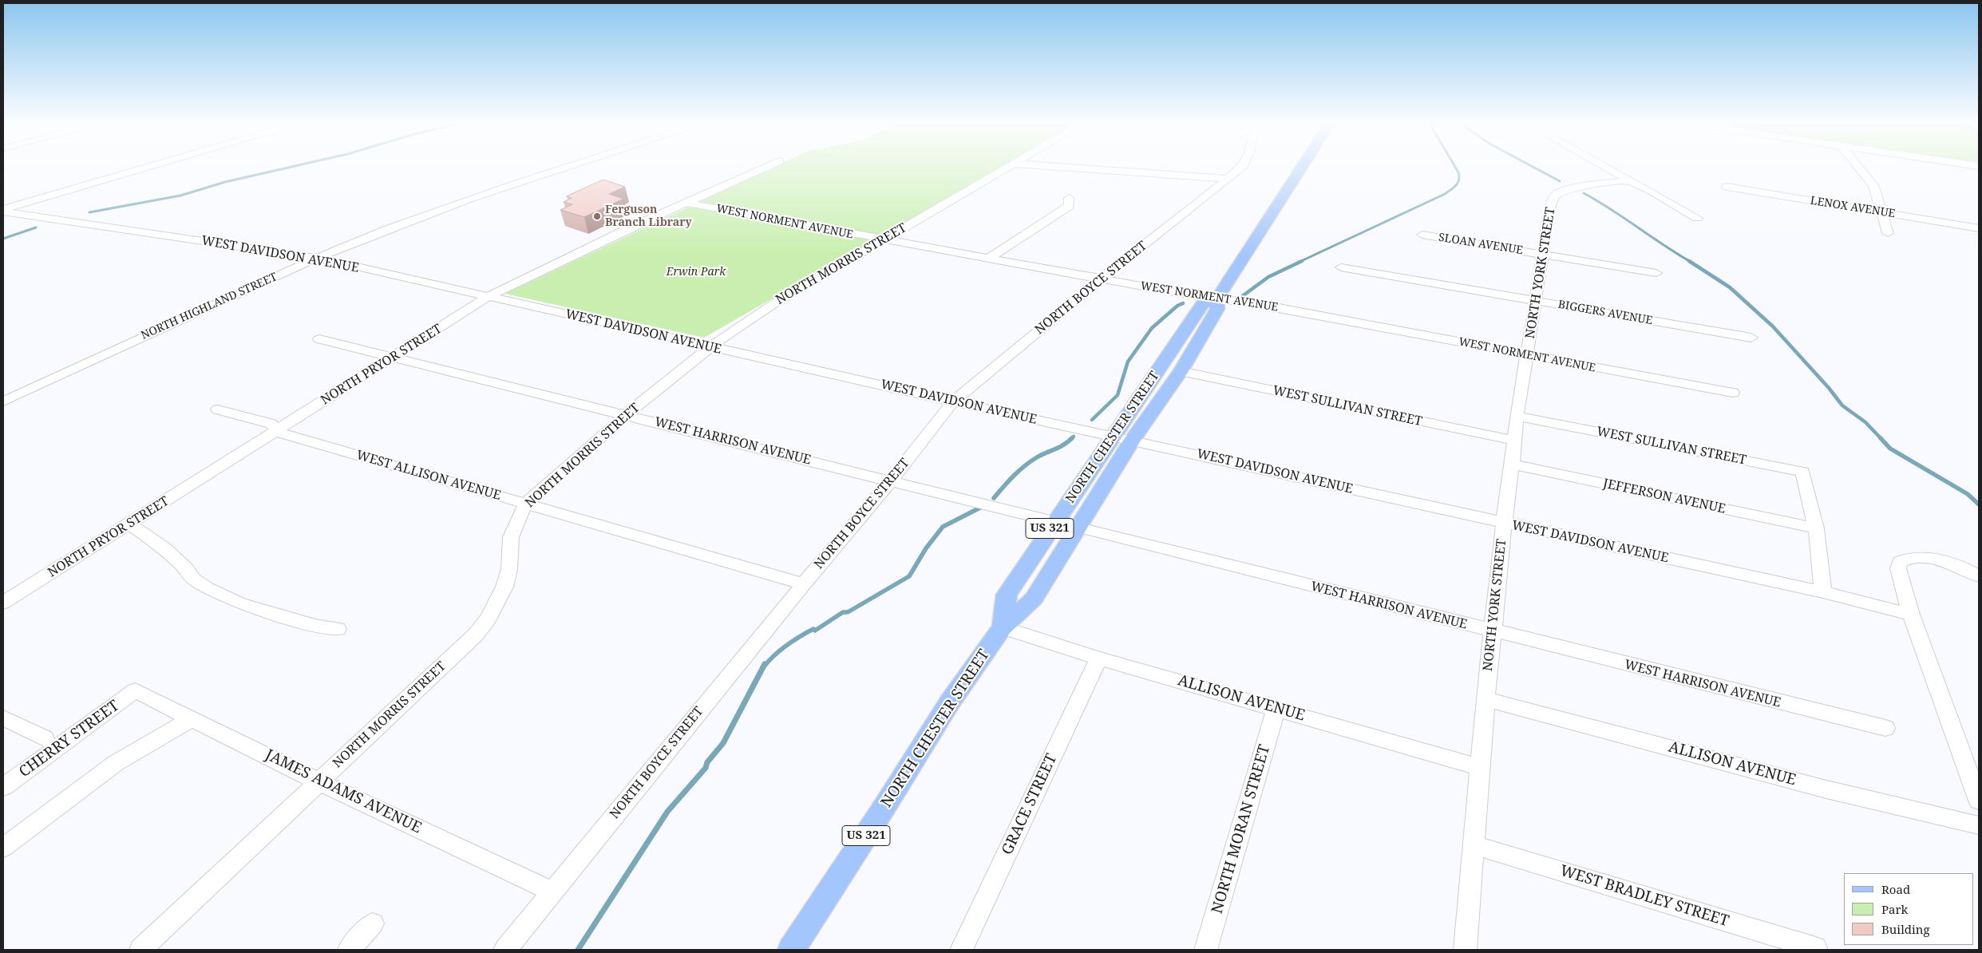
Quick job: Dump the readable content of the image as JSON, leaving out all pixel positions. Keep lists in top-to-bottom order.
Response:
{
  "streets": {
    "main road": ["NORTH CHESTER STREET", "US 321"],
    "street": [
      "LENOX AVENUE",
      "WEST NORMENT AVENUE",
      "SLOAN AVENUE",
      "WEST DAVIDSON AVENUE",
      "NORTH MORRIS STREET",
      "NORTH YORK STREET",
      "NORTH BOYCE STREET",
      "NORTH HIGHLAND STREET",
      "BIGGERS AVENUE",
      "NORTH PRYOR STREET",
      "WEST SULLIVAN STREET",
      "WEST HARRISON AVENUE",
      "WEST ALLISON AVENUE",
      "JEFFERSON AVENUE",
      "ALLISON AVENUE",
      "CHERRY STREET",
      "JAMES ADAMS AVENUE",
      "GRACE STREET",
      "NORTH MORAN STREET",
      "WEST BRADLEY STREET"
    ]
  },
  "crossings": [
    ["WEST NORMENT AVENUE", "NORTH MORRIS STREET"],
    ["WEST NORMENT AVENUE", "NORTH YORK STREET"],
    ["WEST NORMENT AVENUE", "NORTH BOYCE STREET"],
    ["WEST NORMENT AVENUE", "NORTH PRYOR STREET"],
    ["WEST NORMENT AVENUE", "NORTH CHESTER STREET"],
    ["SLOAN AVENUE", "NORTH YORK STREET"],
    ["WEST DAVIDSON AVENUE", "NORTH MORRIS STREET"],
    ["WEST DAVIDSON AVENUE", "NORTH YORK STREET"],
    ["WEST DAVIDSON AVENUE", "NORTH BOYCE STREET"],
    ["WEST DAVIDSON AVENUE", "NORTH HIGHLAND STREET"],
    ["WEST DAVIDSON AVENUE", "NORTH PRYOR STREET"],
    ["WEST DAVIDSON AVENUE", "NORTH CHESTER STREET"],
    ["NORTH MORRIS STREET", "WEST HARRISON AVENUE"],
    ["NORTH MORRIS STREET", "WEST ALLISON AVENUE"],
    ["NORTH MORRIS STREET", "JAMES ADAMS AVENUE"],
    ["NORTH YORK STREET", "BIGGERS AVENUE"],
    ["NORTH YORK STREET", "WEST SULLIVAN STREET"],
    ["NORTH YORK STREET", "WEST HARRISON AVENUE"],
    ["NORTH YORK STREET", "JEFFERSON AVENUE"],
    ["NORTH YORK STREET", "ALLISON AVENUE"],
    ["NORTH YORK STREET", "WEST BRADLEY STREET"],
    ["NORTH BOYCE STREET", "WEST HARRISON AVENUE"],
    ["NORTH BOYCE STREET", "WEST ALLISON AVENUE"],
    ["NORTH BOYCE STREET", "JAMES ADAMS AVENUE"],
    ["NORTH PRYOR STREET", "WEST HARRISON AVENUE"],
    ["NORTH PRYOR STREET", "WEST ALLISON AVENUE"],
    ["WEST SULLIVAN STREET", "NORTH CHESTER STREET"],
    ["WEST SULLIVAN STREET", "JEFFERSON AVENUE"],
    ["NORTH CHESTER STREET", "WEST HARRISON AVENUE"],
    ["NORTH CHESTER STREET", "ALLISON AVENUE"],
    ["ALLISON AVENUE", "GRACE STREET"],
    ["ALLISON AVENUE", "NORTH MORAN STREET"],
    ["CHERRY STREET", "JAMES ADAMS AVENUE"]
  ],
  "parks": ["Erwin Park"],
  "places": ["Ferguson Branch Library"],
  "legend": ["Road", "Park", "Building"]
}
